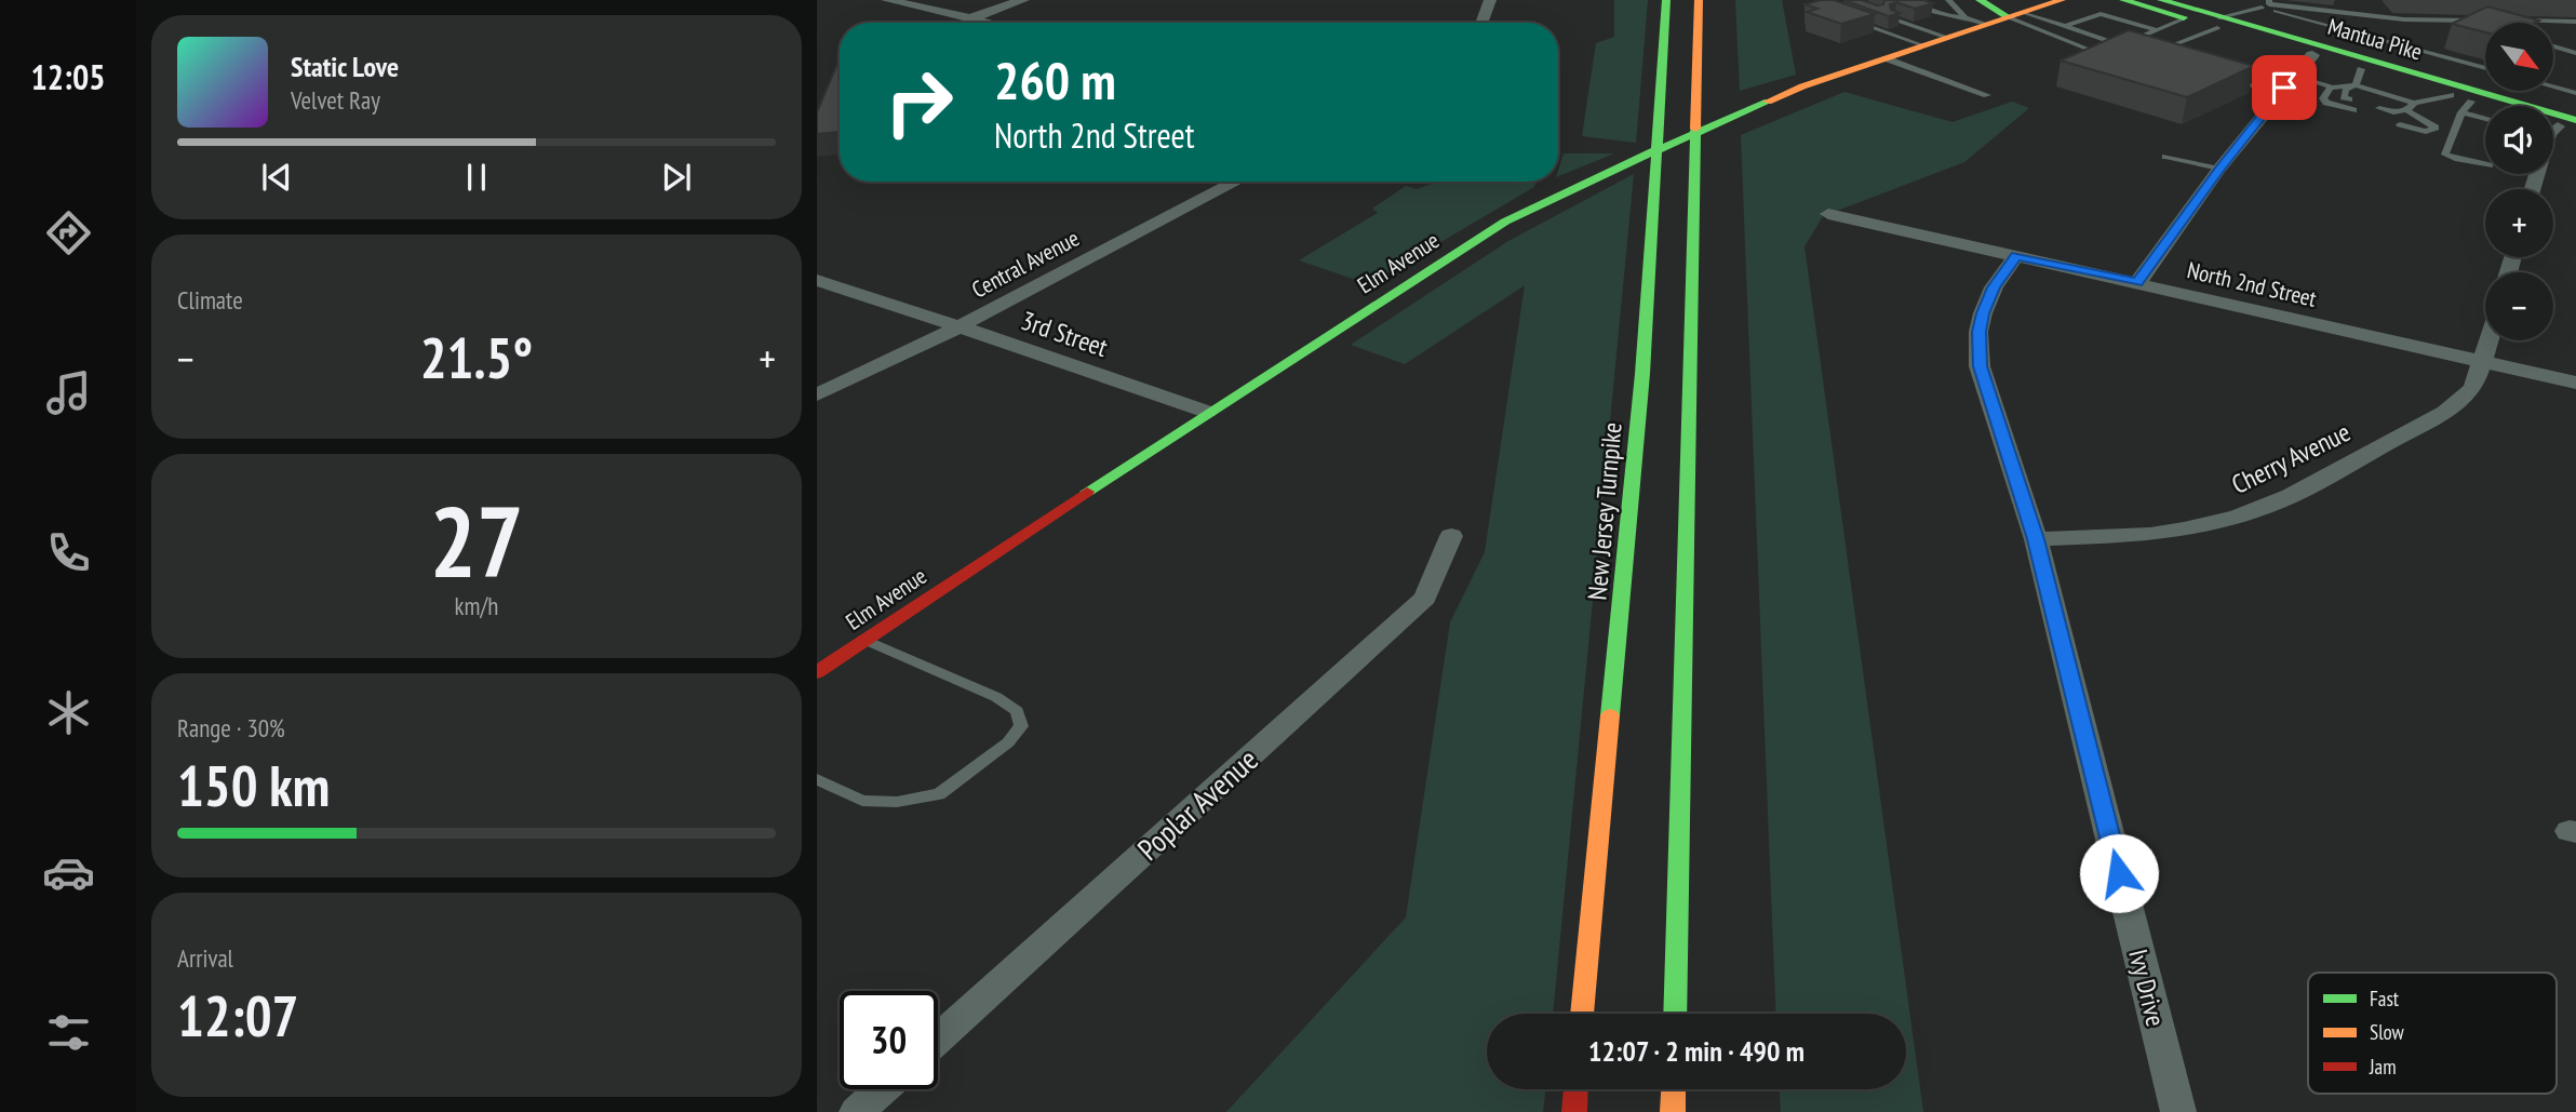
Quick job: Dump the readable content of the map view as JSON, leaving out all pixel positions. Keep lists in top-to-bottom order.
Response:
{
  "streets": {
    "main road": ["Mantua Pike", "Elm Avenue", "New Jersey Turnpike"],
    "street": [
      "Central Avenue",
      "North 2nd Street",
      "3rd Street",
      "Cherry Avenue",
      "Poplar Avenue",
      "Ivy Drive"
    ]
  },
  "crossings": [
    ["Elm Avenue", "3rd Street"],
    ["Central Avenue", "3rd Street"],
    ["North 2nd Street", "Cherry Avenue"],
    ["North 2nd Street", "Ivy Drive"],
    ["Cherry Avenue", "Ivy Drive"]
  ],
  "legend": ["Fast", "Slow", "Jam"],
  "north": "bottom right",
  "page": {
    "tabs": "12:05",
    "map_buttons": ["+", "−"],
    "turn": ["260 m", "North 2nd Street"],
    "song": ["Static Love", "Velvet Ray"],
    "tile": [
      "Climate",
      ["27", "km/h"],
      ["Range · 30%", "150 km"],
      ["Arrival", "12:07"]
    ],
    "heat": ["−", "21.5°", "+"],
    "limit": "30",
    "trip": "12:07 · 2 min · 490 m"
  }
}
